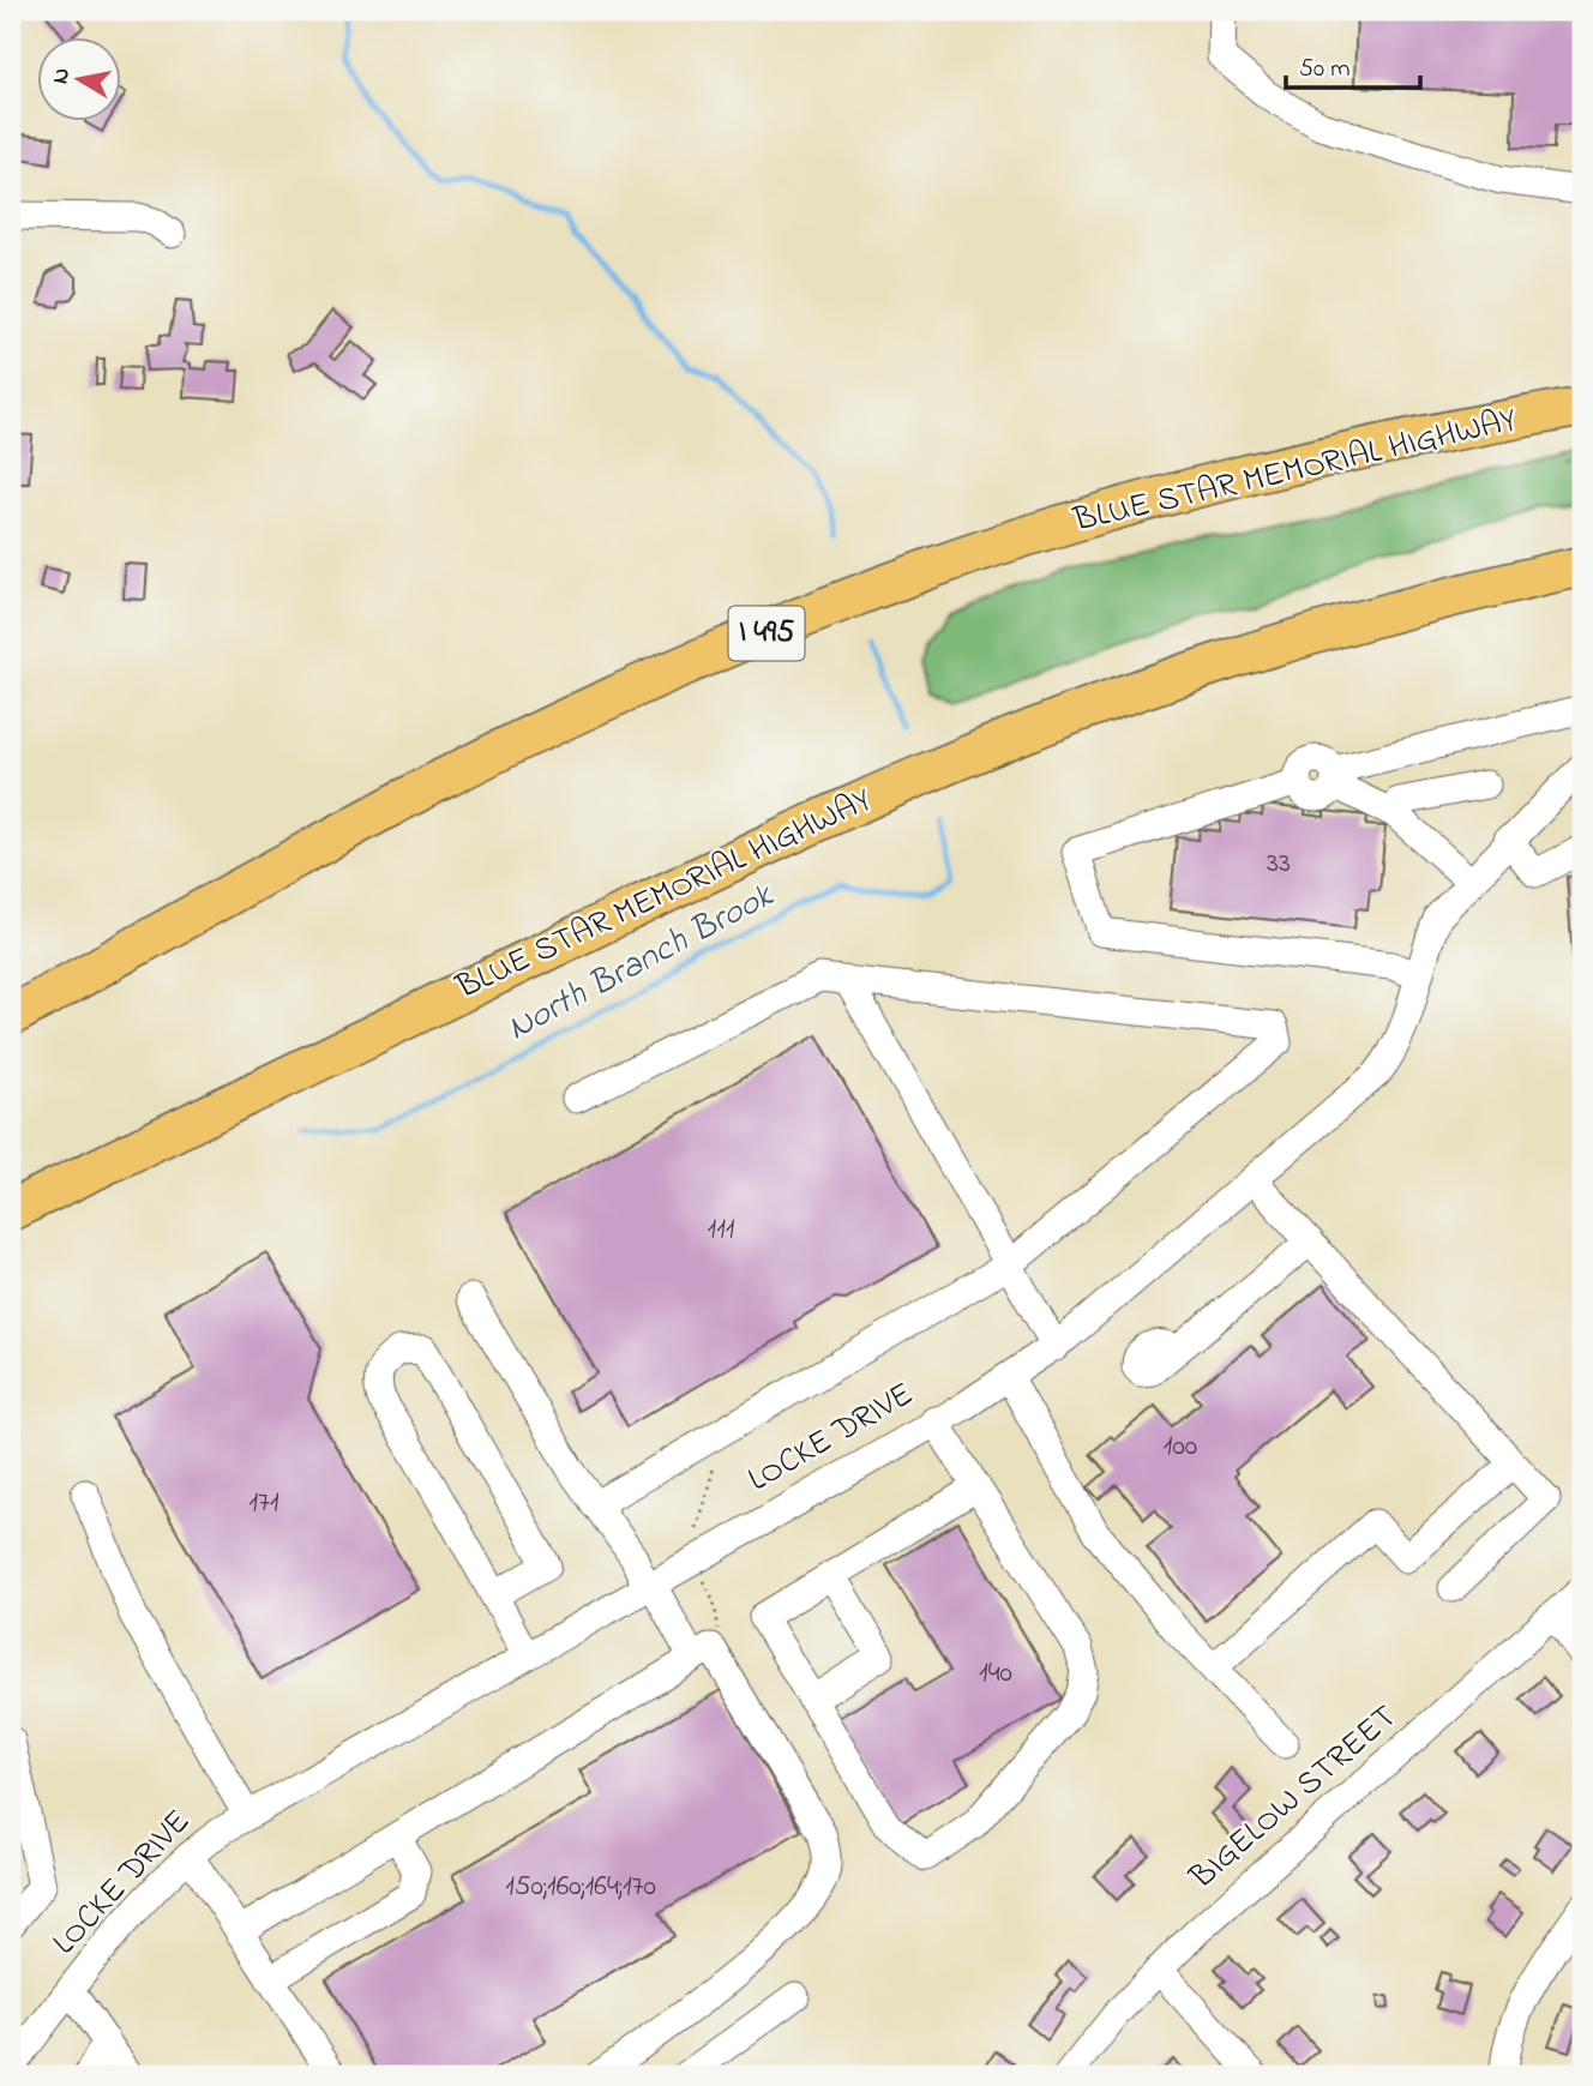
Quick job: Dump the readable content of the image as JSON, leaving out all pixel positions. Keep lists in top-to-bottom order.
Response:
{
  "streets": {
    "highway": ["BLUE STAR MEMORIAL HIGHWAY", "I 495"],
    "street": ["LOCKE DRIVE", "BIGELOW STREET"]
  },
  "water": ["North Branch Brook"],
  "house_numbers": [
    "33",
    "111",
    "100",
    "171",
    "140",
    "150;160;164;170"
  ],
  "scale_bar": "50 m",
  "north": "left"
}
